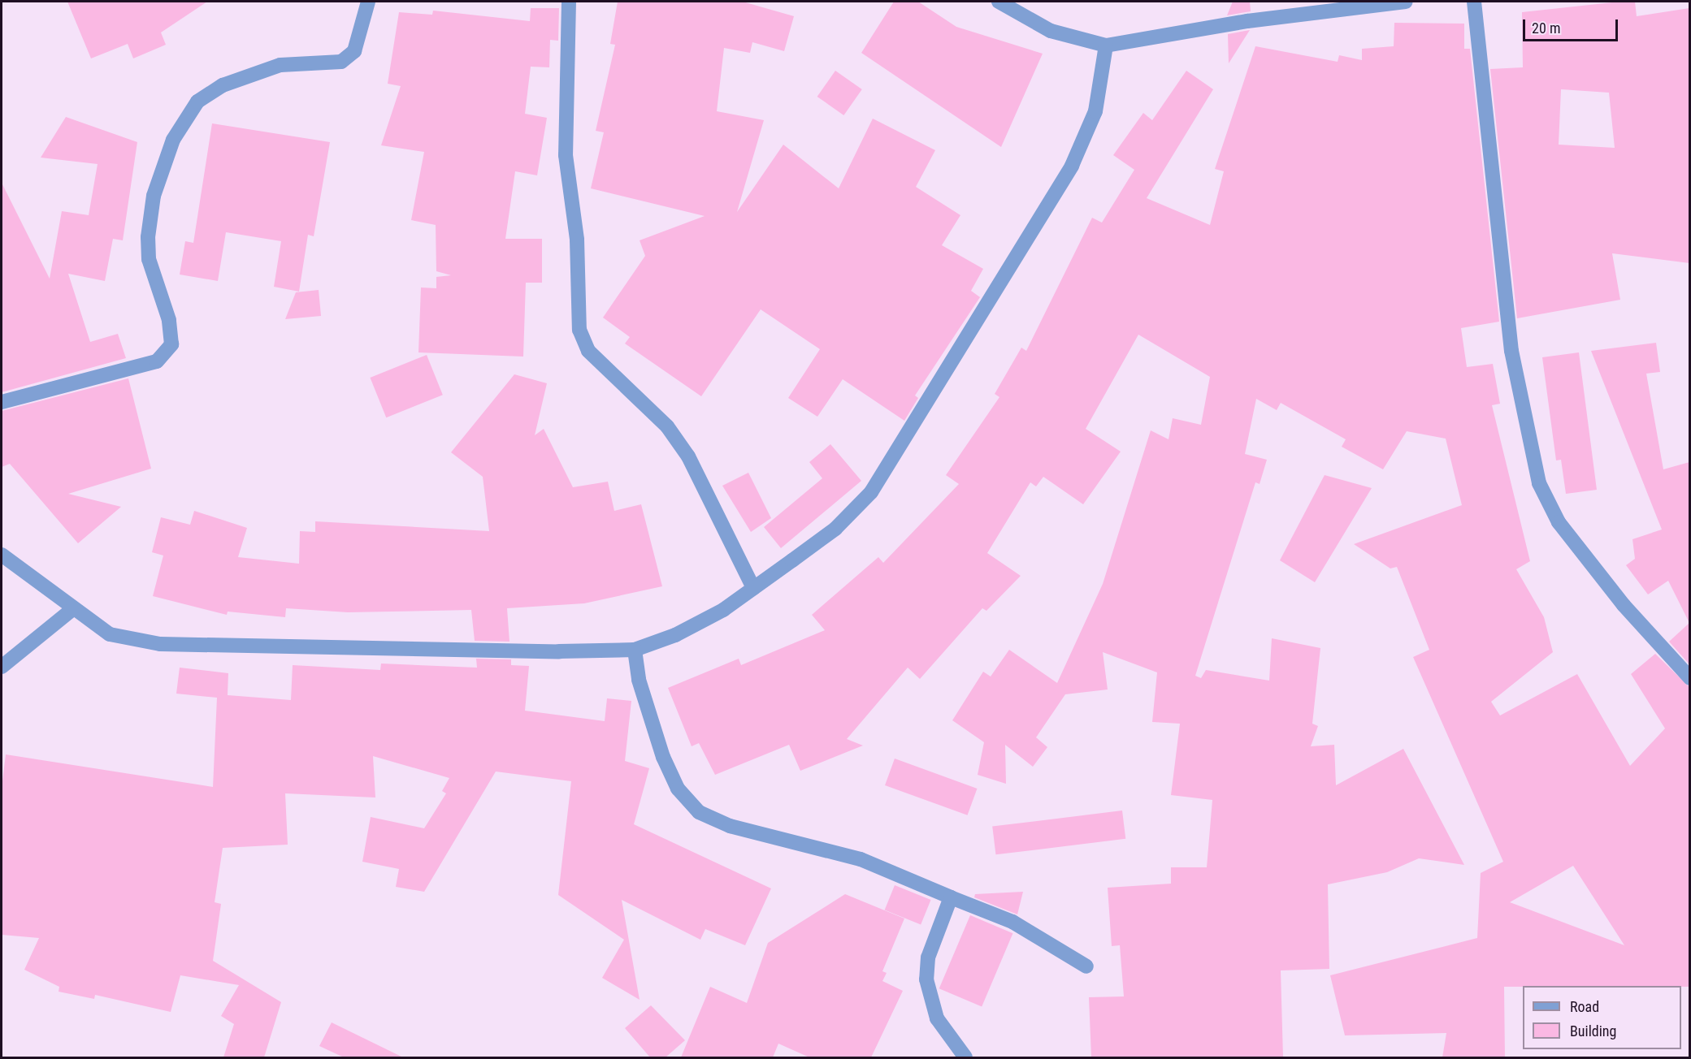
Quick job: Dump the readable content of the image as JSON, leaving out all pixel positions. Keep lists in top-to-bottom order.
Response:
{
  "legend": ["Road", "Building"],
  "scale_bar": "20 m"
}
